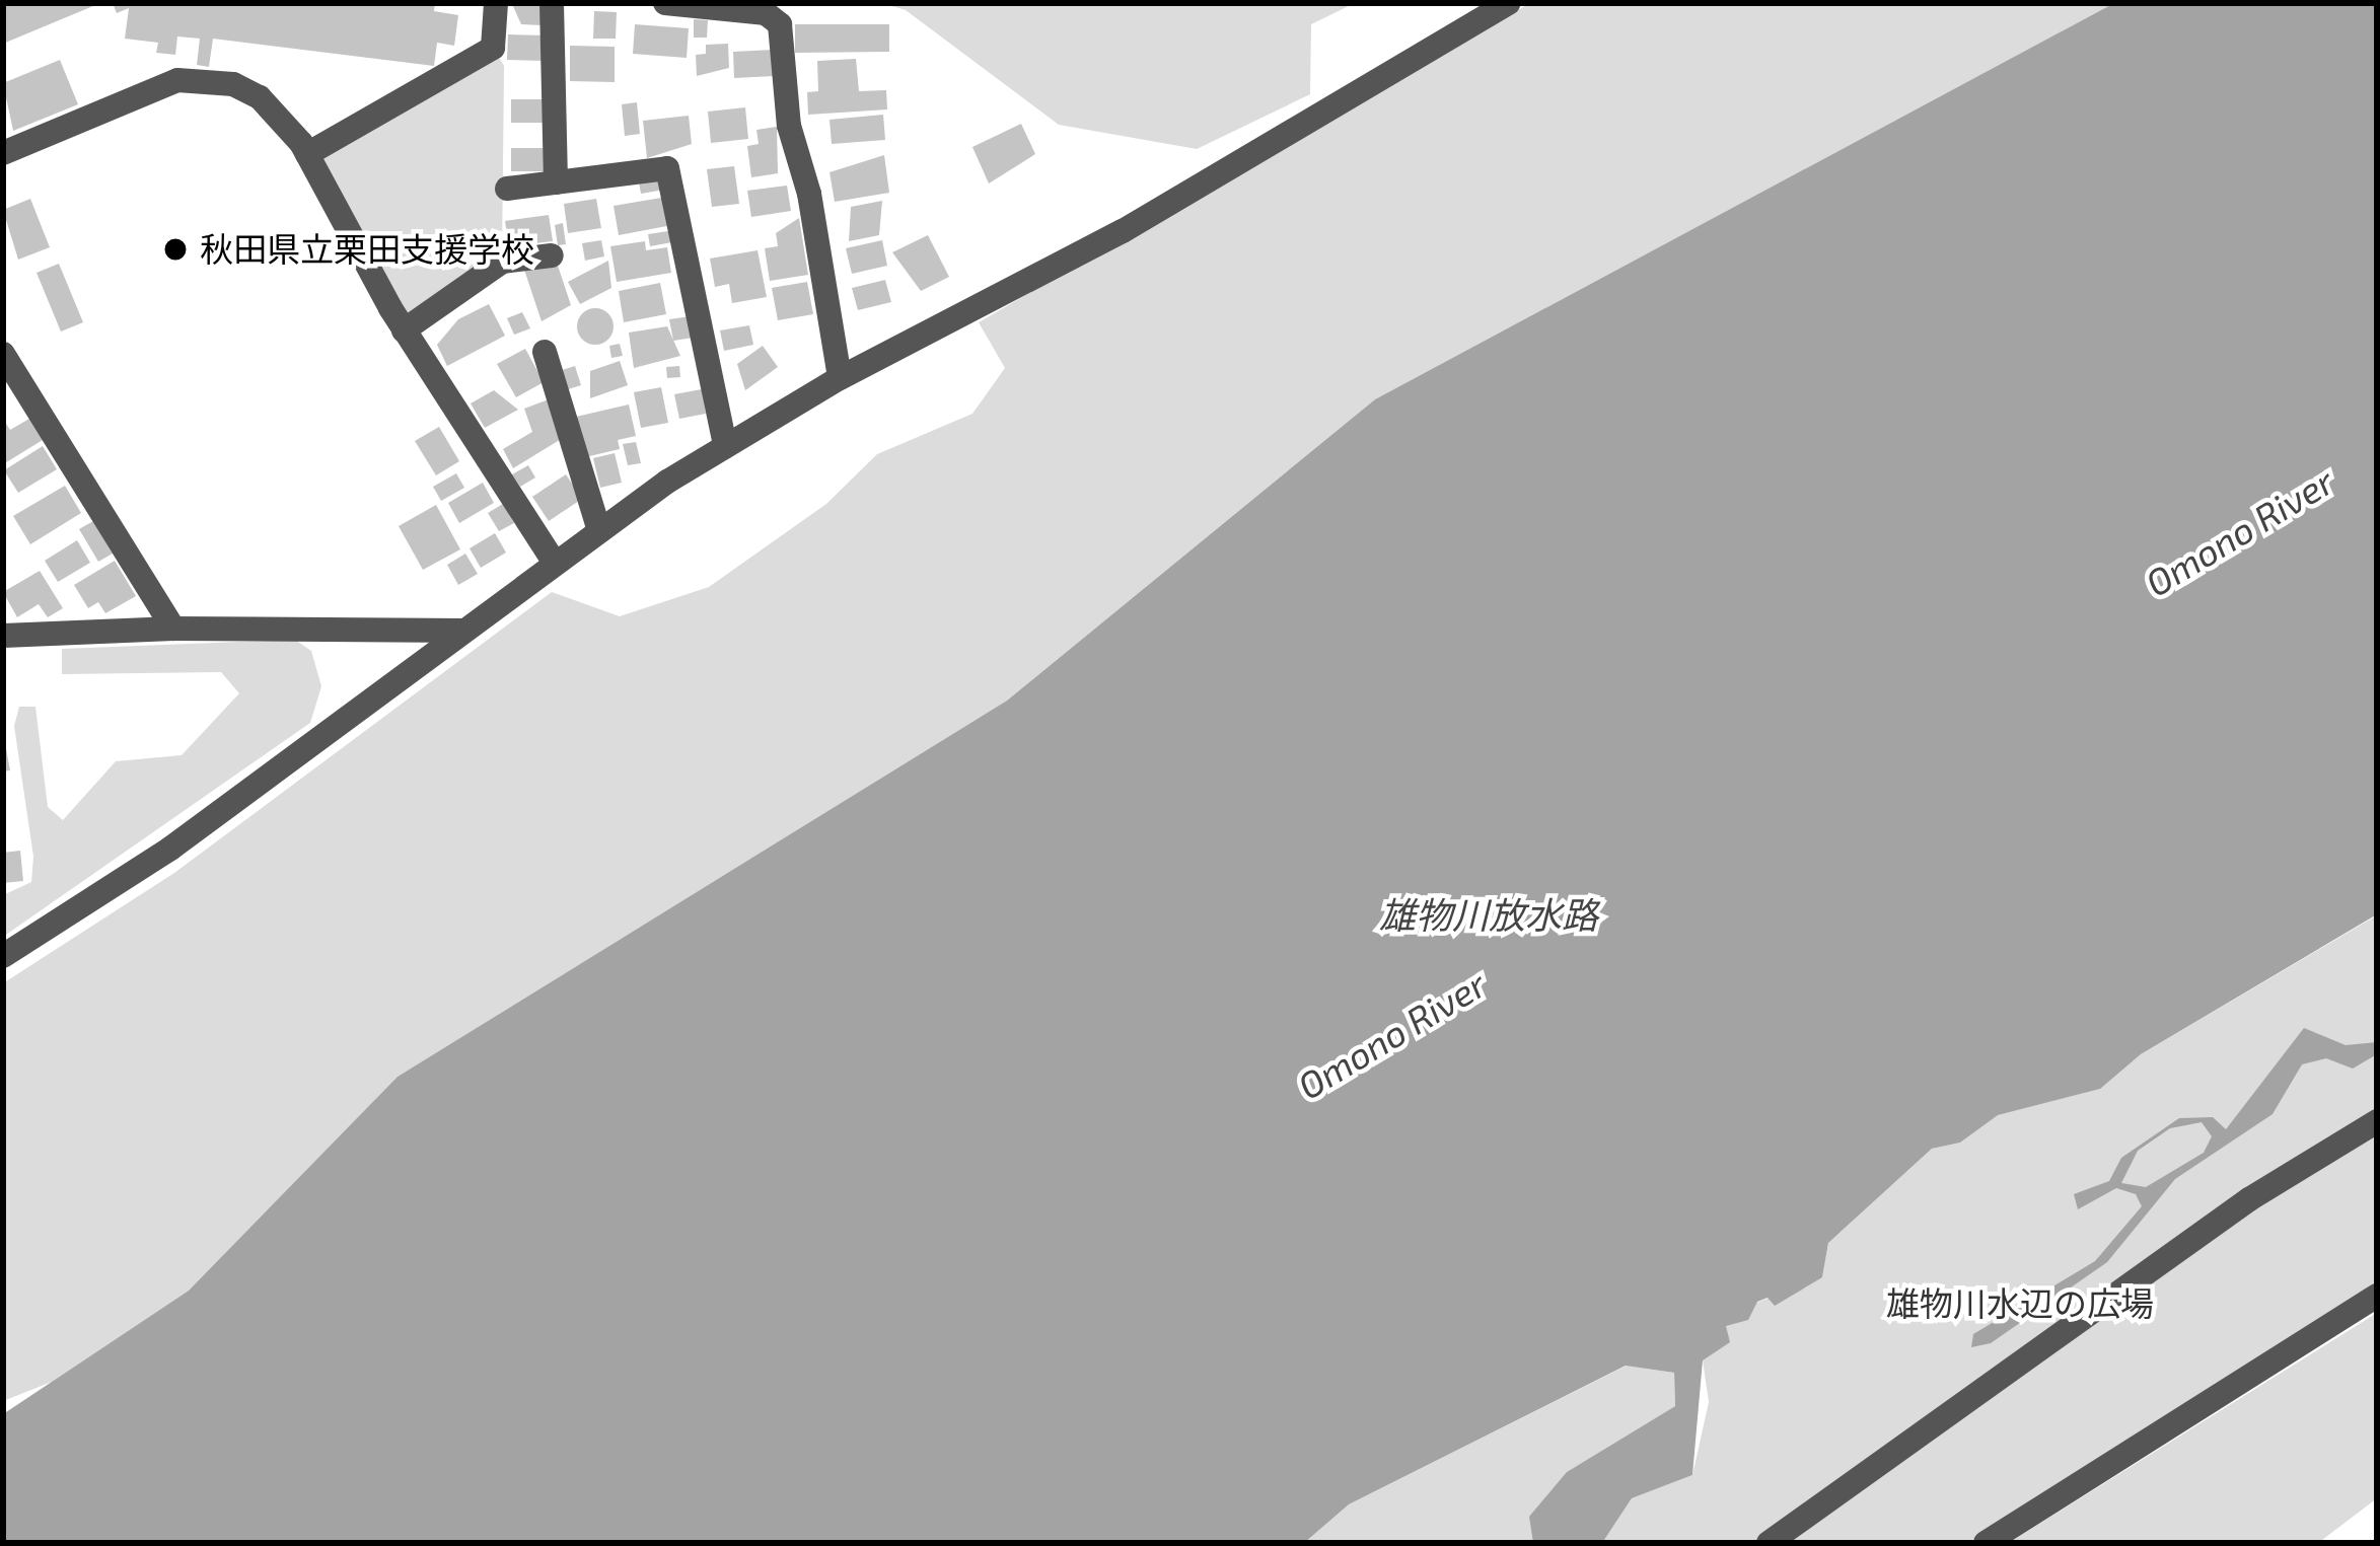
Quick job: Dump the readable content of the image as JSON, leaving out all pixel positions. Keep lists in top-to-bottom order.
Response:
{
  "water": ["Omono River", "雄物川放水路"],
  "parks": ["雄物川水辺の広場"],
  "places": ["秋田県立栗田支援学校"]
}
